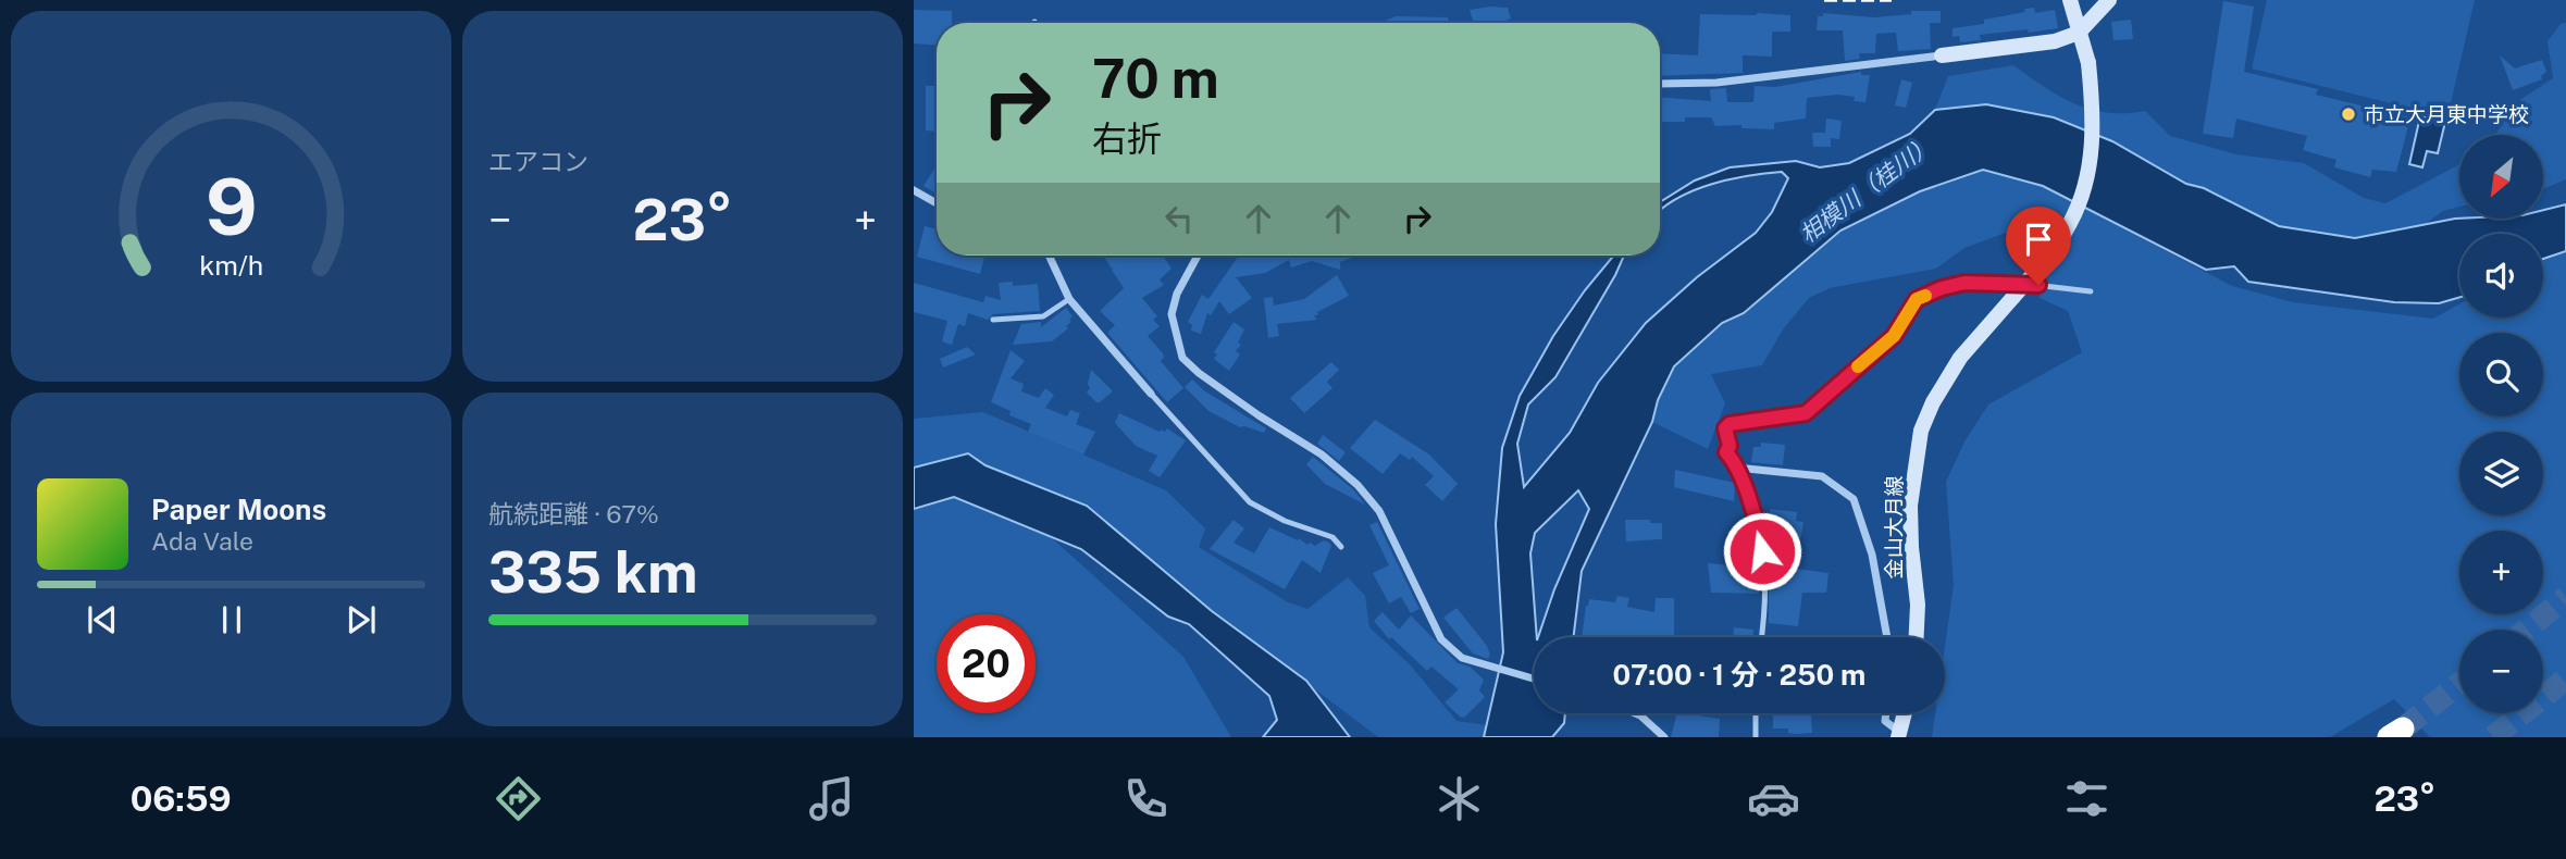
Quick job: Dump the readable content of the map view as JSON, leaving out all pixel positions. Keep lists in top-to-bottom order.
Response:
{
  "streets": {
    "main road": ["金山大月線"]
  },
  "water": ["相模川（桂川）"],
  "places": ["市立大月東中学校"],
  "north": "bottom left",
  "page": {
    "tile": [
      "エアコン",
      ["航続距離 · 67%", "335 km"]
    ],
    "turn": ["70 m", "右折"],
    "map_buttons": ["+", "−"],
    "heat": ["−", "23°", "+"],
    "song": ["Paper Moons", "Ada Vale"],
    "limit": "20",
    "trip": "07:00 · 1 分 · 250 m",
    "tabs": ["06:59", "23°"],
    "gauge": ["9", "km/h"]
  }
}
